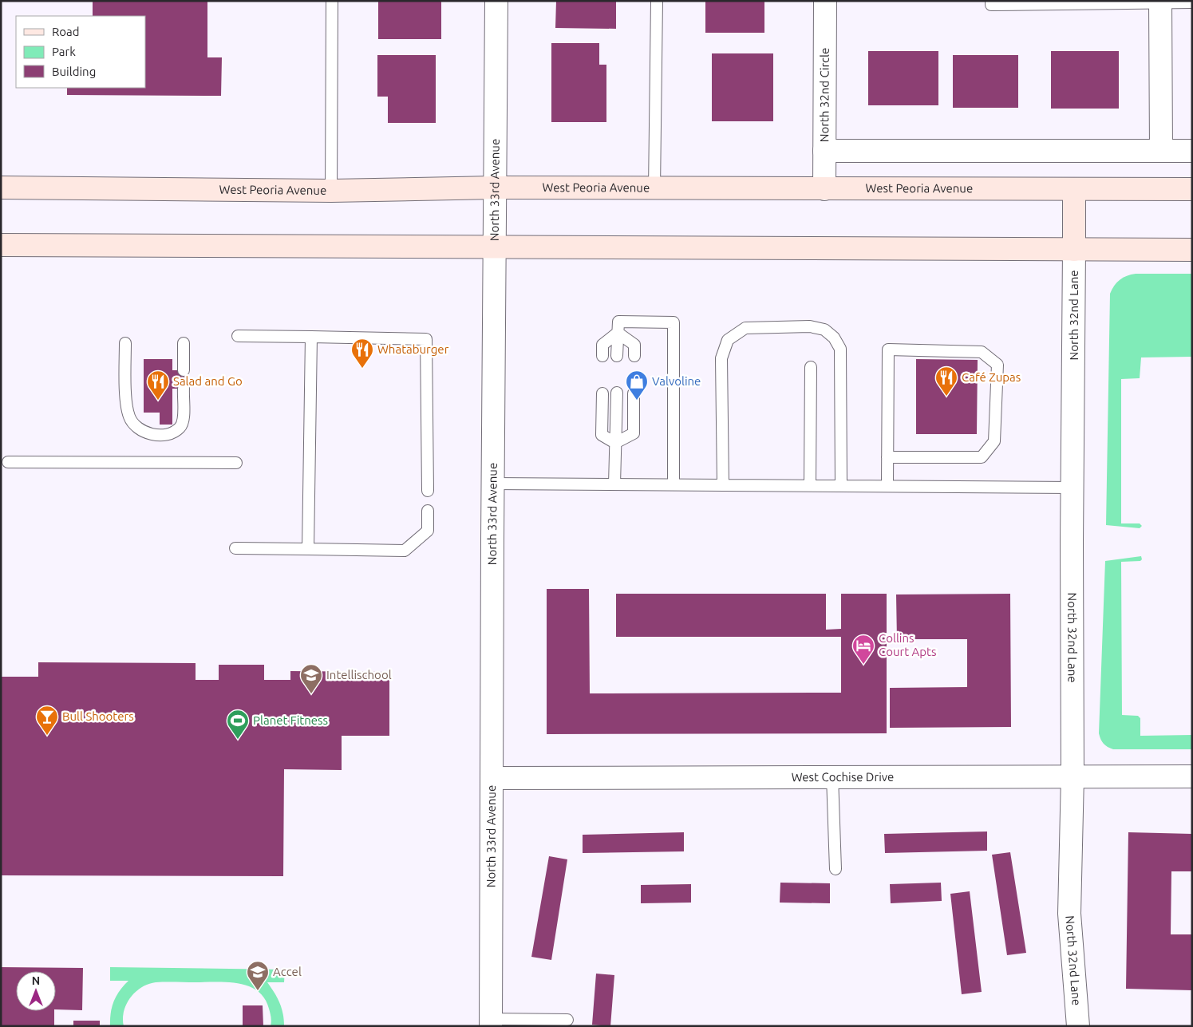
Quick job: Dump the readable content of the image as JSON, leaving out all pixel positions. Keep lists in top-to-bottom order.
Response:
{
  "streets": {
    "main road": ["West Peoria Avenue"],
    "street": [
      "North 32nd Circle",
      "North 33rd Avenue",
      "North 32nd Lane",
      "West Cochise Drive"
    ]
  },
  "crossings": [
    ["North 32nd Circle", "West Peoria Avenue"],
    ["West Peoria Avenue", "North 33rd Avenue"],
    ["North 33rd Avenue", "West Cochise Drive"],
    ["North 32nd Lane", "West Cochise Drive"]
  ],
  "places": {
    "restaurant": ["Whataburger", "Café Zupas", "Salad and Go"],
    "shop": ["Valvoline"],
    "hotel": ["Collins Court Apts"],
    "school or university": ["Intellischool", "Accel"],
    "bar": ["Bull Shooters"],
    "sports": ["Planet Fitness"]
  },
  "legend": ["Road", "Park", "Building"],
  "north": "top"
}
